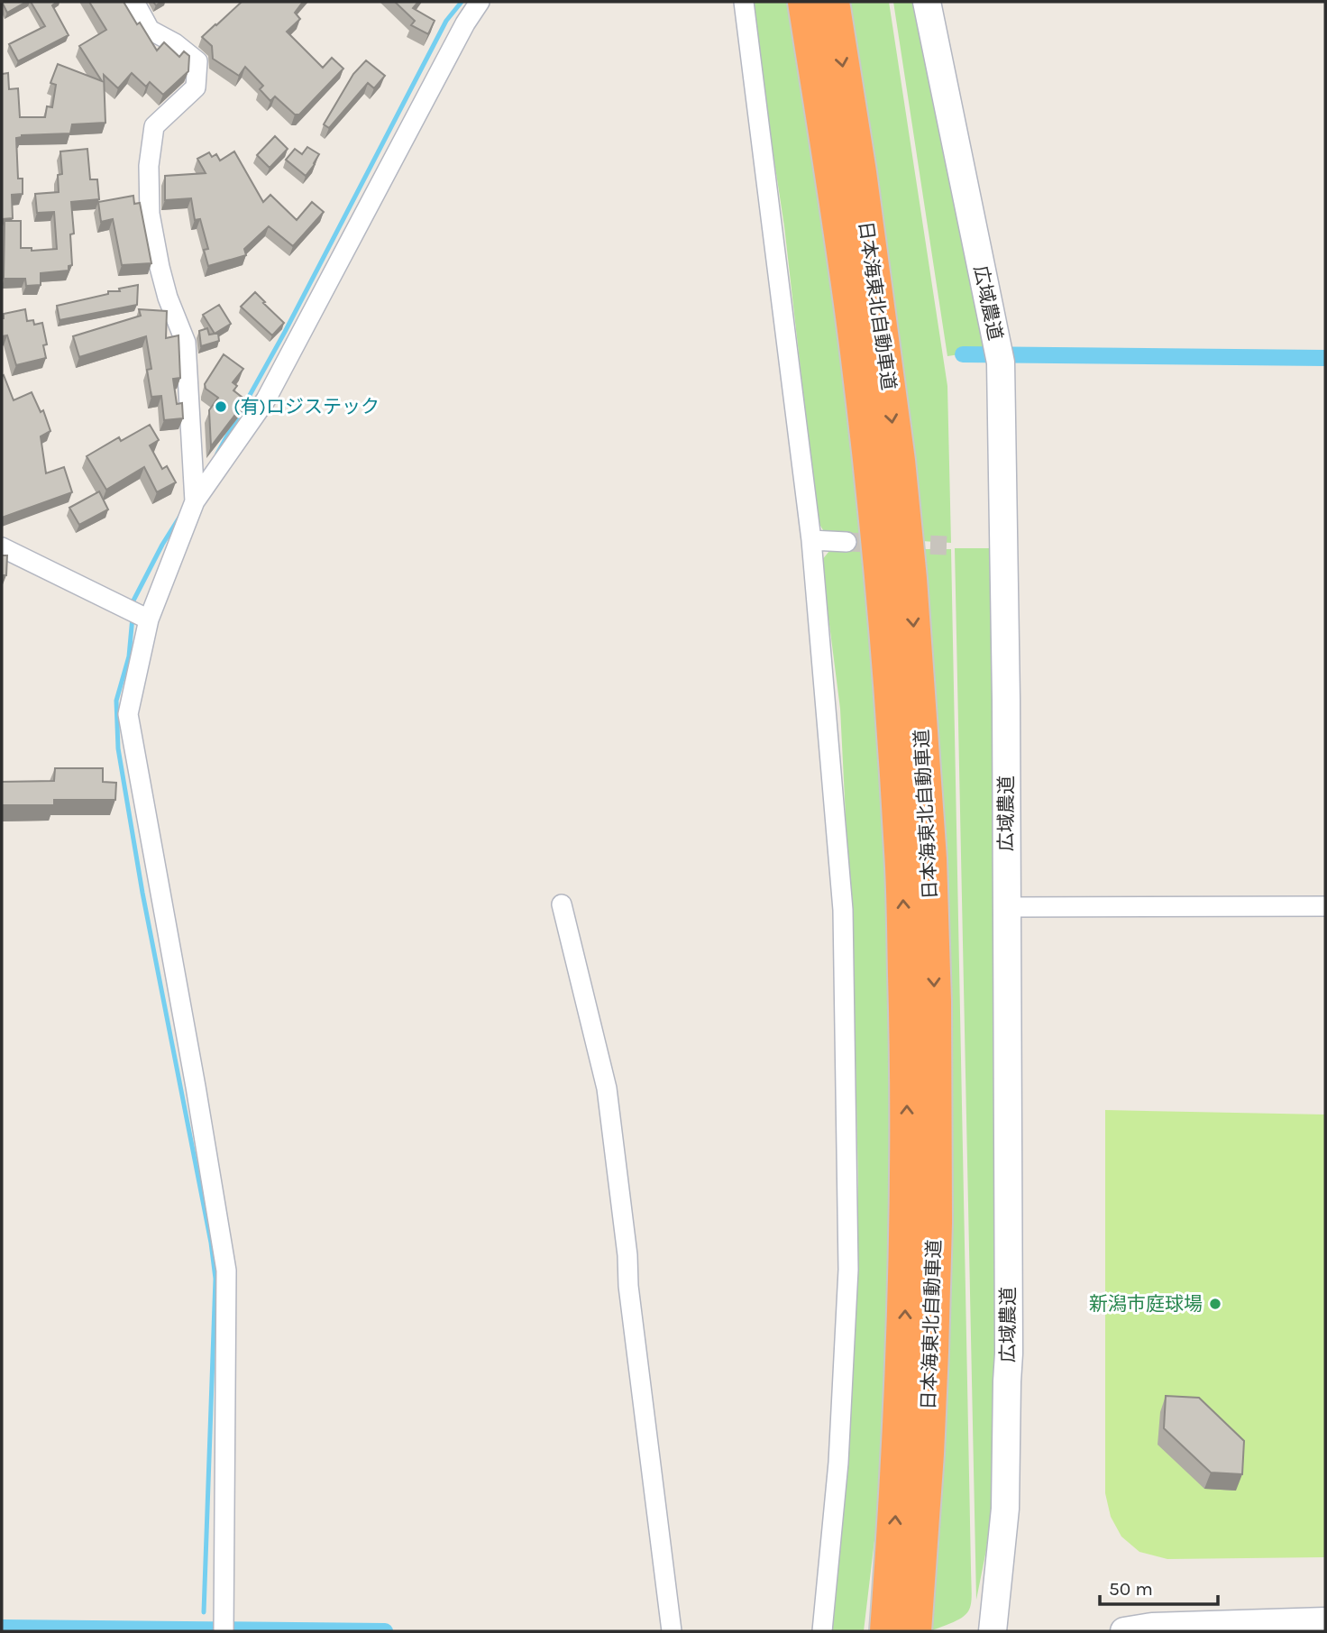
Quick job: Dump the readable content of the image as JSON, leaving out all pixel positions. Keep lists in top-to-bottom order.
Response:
{
  "streets": {
    "highway": ["日本海東北自動車道"],
    "street": ["広域農道"]
  },
  "places": ["(有)ロジステック", "新潟市庭球場"],
  "scale_bar": "50 m"
}
